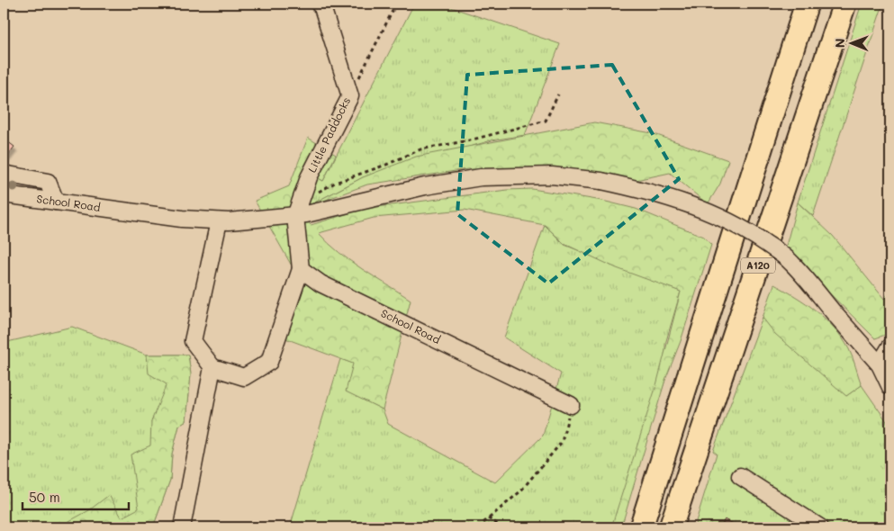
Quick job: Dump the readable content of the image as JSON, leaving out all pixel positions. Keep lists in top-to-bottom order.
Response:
{
  "streets": {
    "highway": ["A120"],
    "street": ["Little Paddocks", "School Road"]
  },
  "crossings": [
    ["Little Paddocks", "School Road"]
  ],
  "scale_bar": "50 m",
  "north": "left"
}
